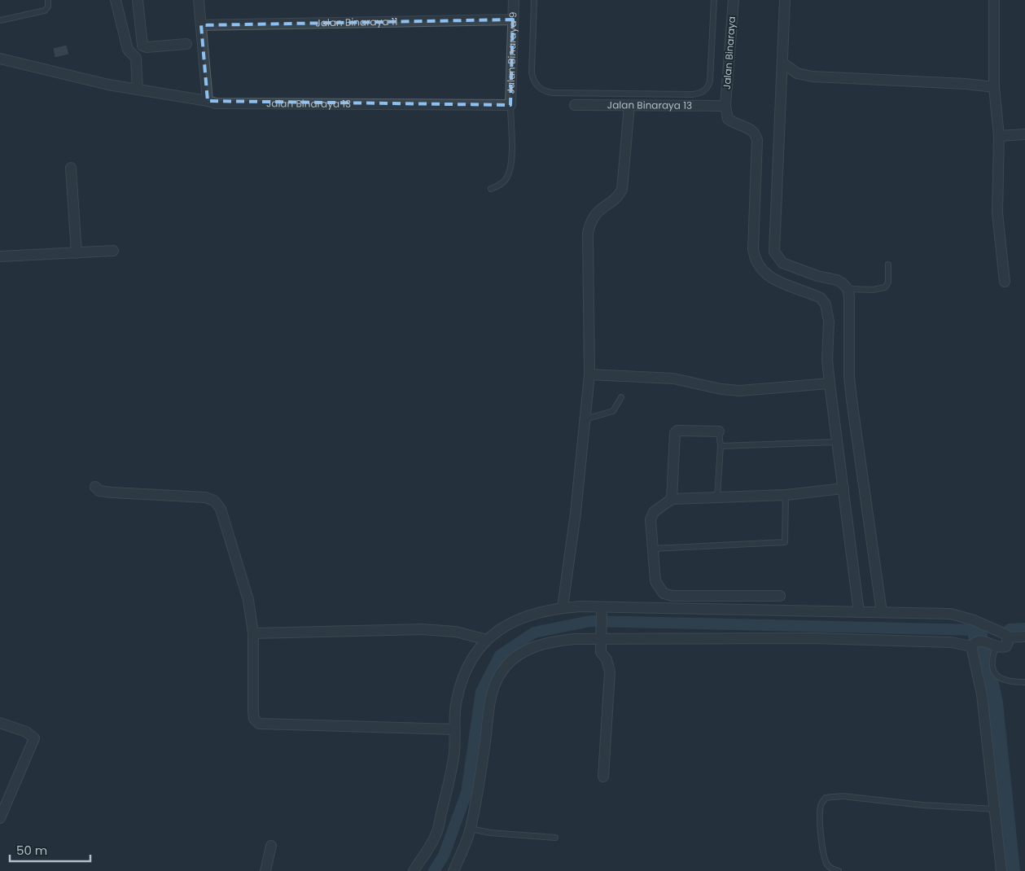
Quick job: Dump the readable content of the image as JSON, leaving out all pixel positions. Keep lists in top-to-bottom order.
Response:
{
  "streets": {
    "street": [
      "Jalan Binaraya 11",
      "Jalan Binaraya 9",
      "Jalan Binaraya",
      "Jalan Binaraya 13"
    ]
  },
  "crossings": [
    ["Jalan Binaraya 11", "Jalan Binaraya 9"],
    ["Jalan Binaraya 9", "Jalan Binaraya 13"],
    ["Jalan Binaraya", "Jalan Binaraya 13"]
  ],
  "scale_bar": "50 m"
}
